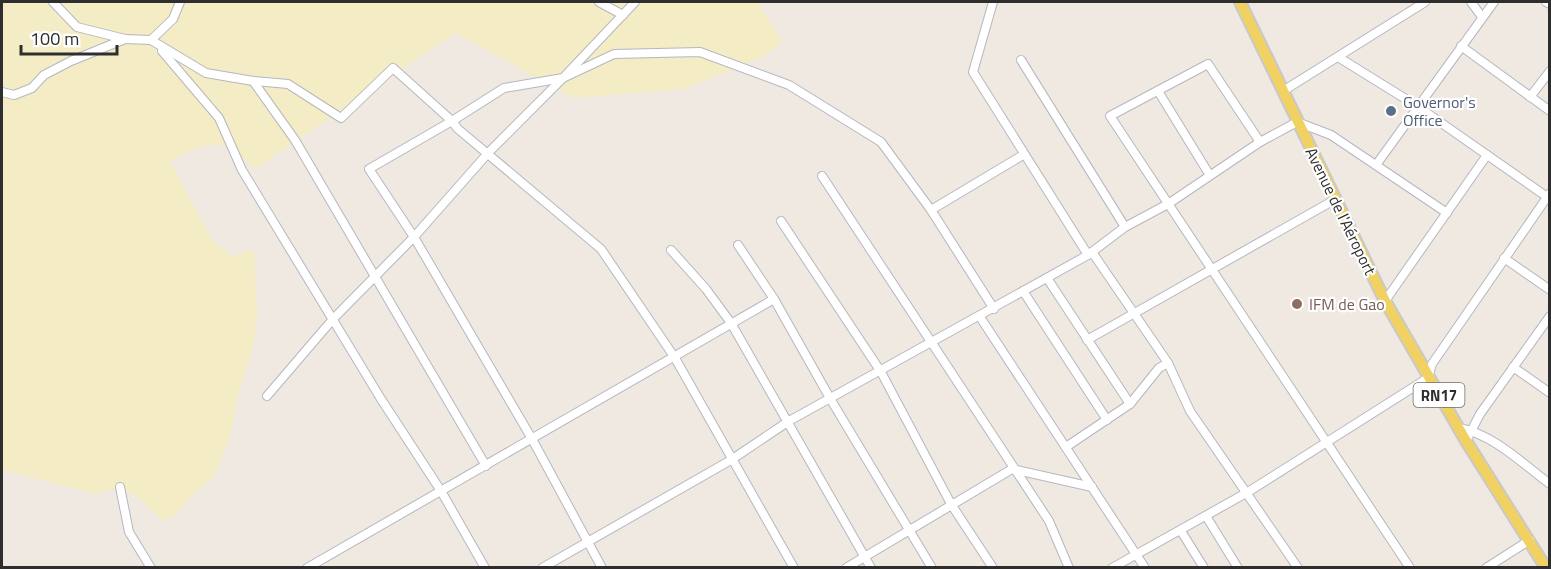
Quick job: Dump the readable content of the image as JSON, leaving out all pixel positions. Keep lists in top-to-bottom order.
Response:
{
  "streets": {
    "main road": ["Avenue de l'Aéroport", "RN17"]
  },
  "places": ["Governor's Office", "IFM de Gao"],
  "scale_bar": "100 m"
}
